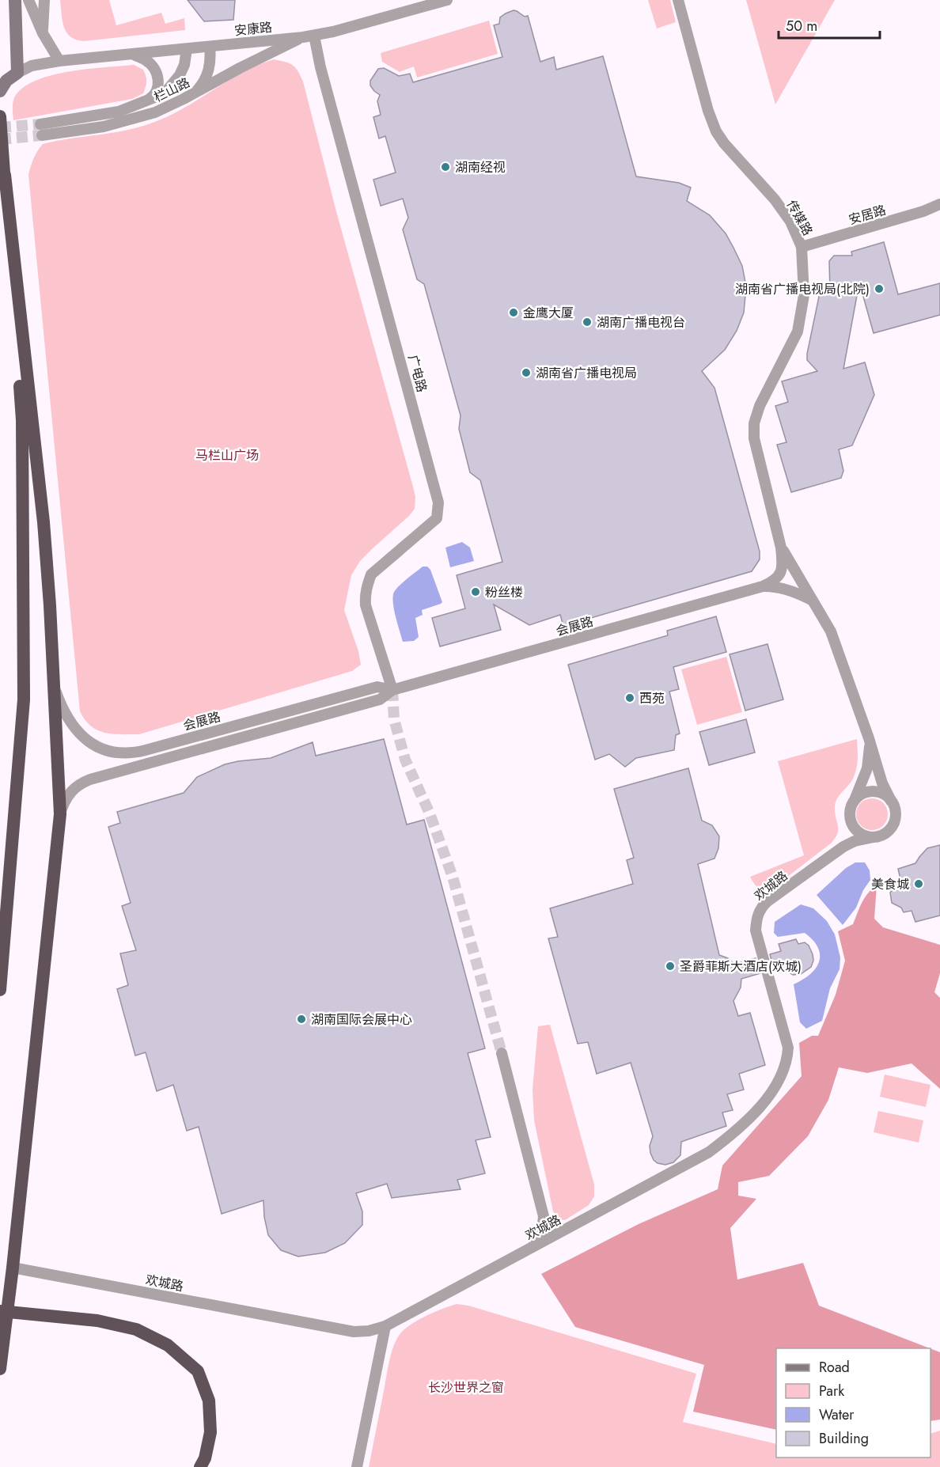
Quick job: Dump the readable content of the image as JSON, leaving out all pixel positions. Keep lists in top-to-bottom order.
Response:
{
  "streets": {
    "street": [
      "安康路",
      "栏山路",
      "安居路",
      "传媒路",
      "广电路",
      "会展路",
      "欢城路"
    ]
  },
  "crossings": [
    ["安康路", "栏山路"],
    ["安康路", "广电路"],
    ["安居路", "传媒路"],
    ["广电路", "会展路"]
  ],
  "parks": ["马栏山广场", "长沙世界之窗"],
  "places": [
    "湖南经视",
    "湖南省广播电视局(北院)",
    "金鹰大厦",
    "湖南广播电视台",
    "湖南省广播电视局",
    "粉丝楼",
    "西苑",
    "美食城",
    "圣爵菲斯大酒店(欢城)",
    "湖南国际会展中心"
  ],
  "legend": [
    "Road",
    "Park",
    "Water",
    "Building"
  ],
  "scale_bar": "50 m"
}
